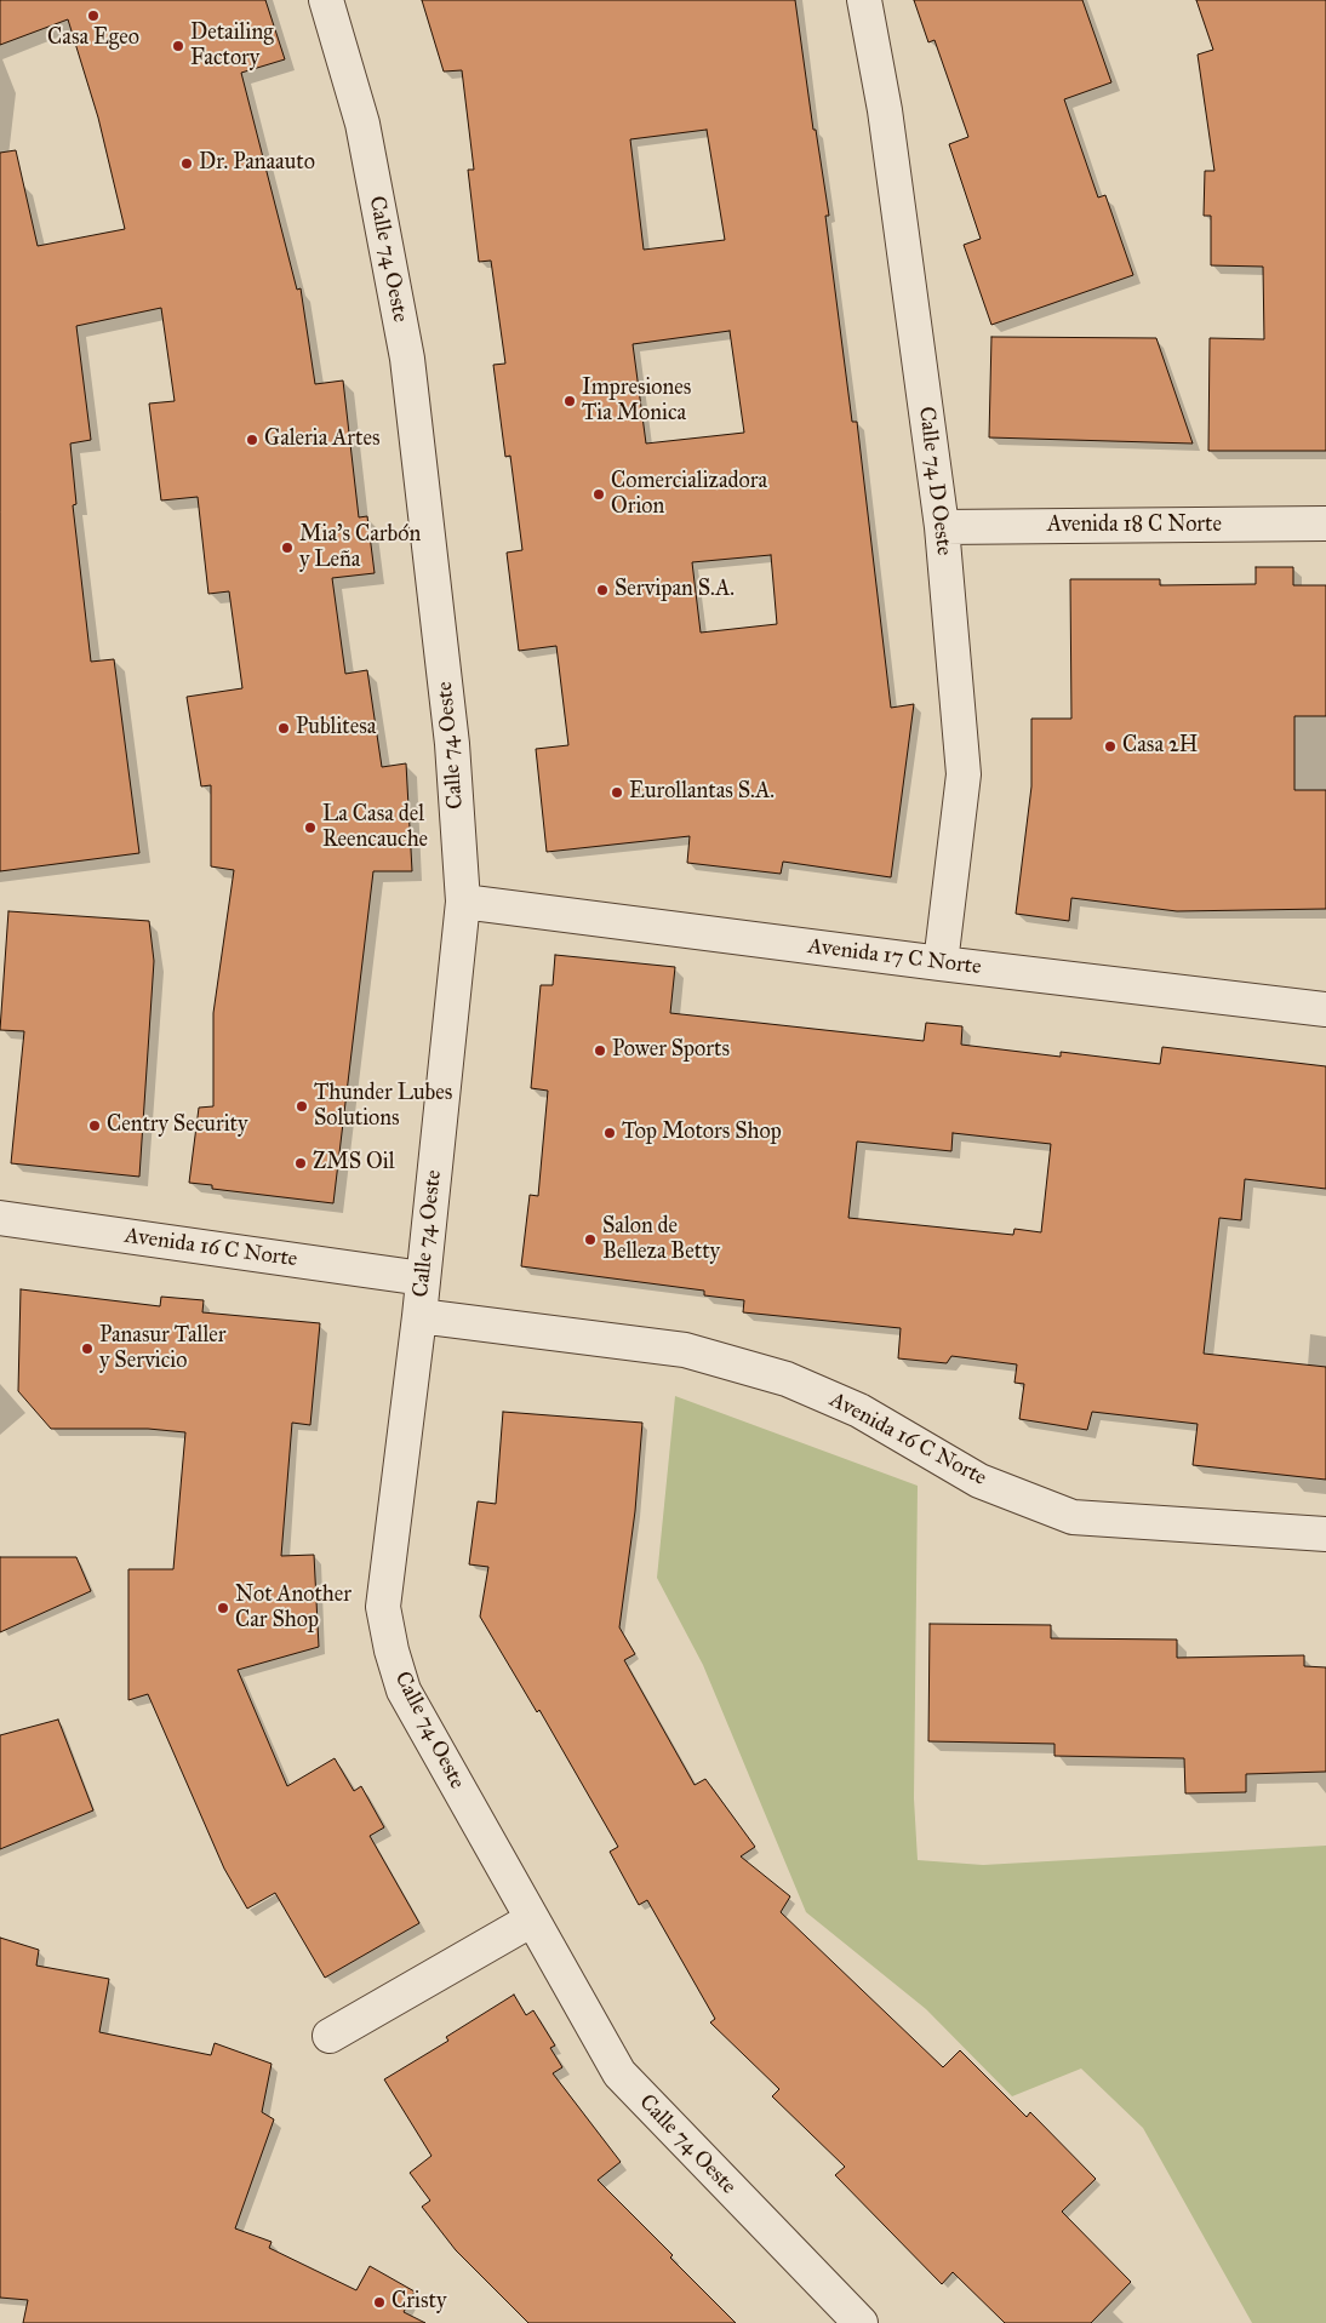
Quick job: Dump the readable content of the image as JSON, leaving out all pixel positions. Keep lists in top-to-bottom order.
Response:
{
  "streets": {
    "street": [
      "Calle 74 Oeste",
      "Calle 74 D Oeste",
      "Avenida 18 C Norte",
      "Avenida 17 C Norte",
      "Avenida 16 C Norte"
    ]
  },
  "crossings": [
    ["Calle 74 Oeste", "Avenida 17 C Norte"],
    ["Calle 74 Oeste", "Avenida 16 C Norte"],
    ["Calle 74 D Oeste", "Avenida 18 C Norte"],
    ["Calle 74 D Oeste", "Avenida 17 C Norte"]
  ],
  "places": [
    "Casa Egeo",
    "Detailing Factory",
    "Dr. Panaauto",
    "Impresiones Tia Monica",
    "Galeria Artes",
    "Comercializadora Orion",
    "Mia's Carbón y Leña",
    "Servipan S.A.",
    "Publitesa",
    "Casa 2H",
    "Eurollantas S.A.",
    "La Casa del Reencauche",
    "Power Sports",
    "Thunder Lubes Solutions",
    "Centry Security",
    "Top Motors Shop",
    "ZMS Oil",
    "Salon de Belleza Betty",
    "Panasur Taller y Servicio",
    "Not Another Car Shop",
    "Cristy"
  ]
}
